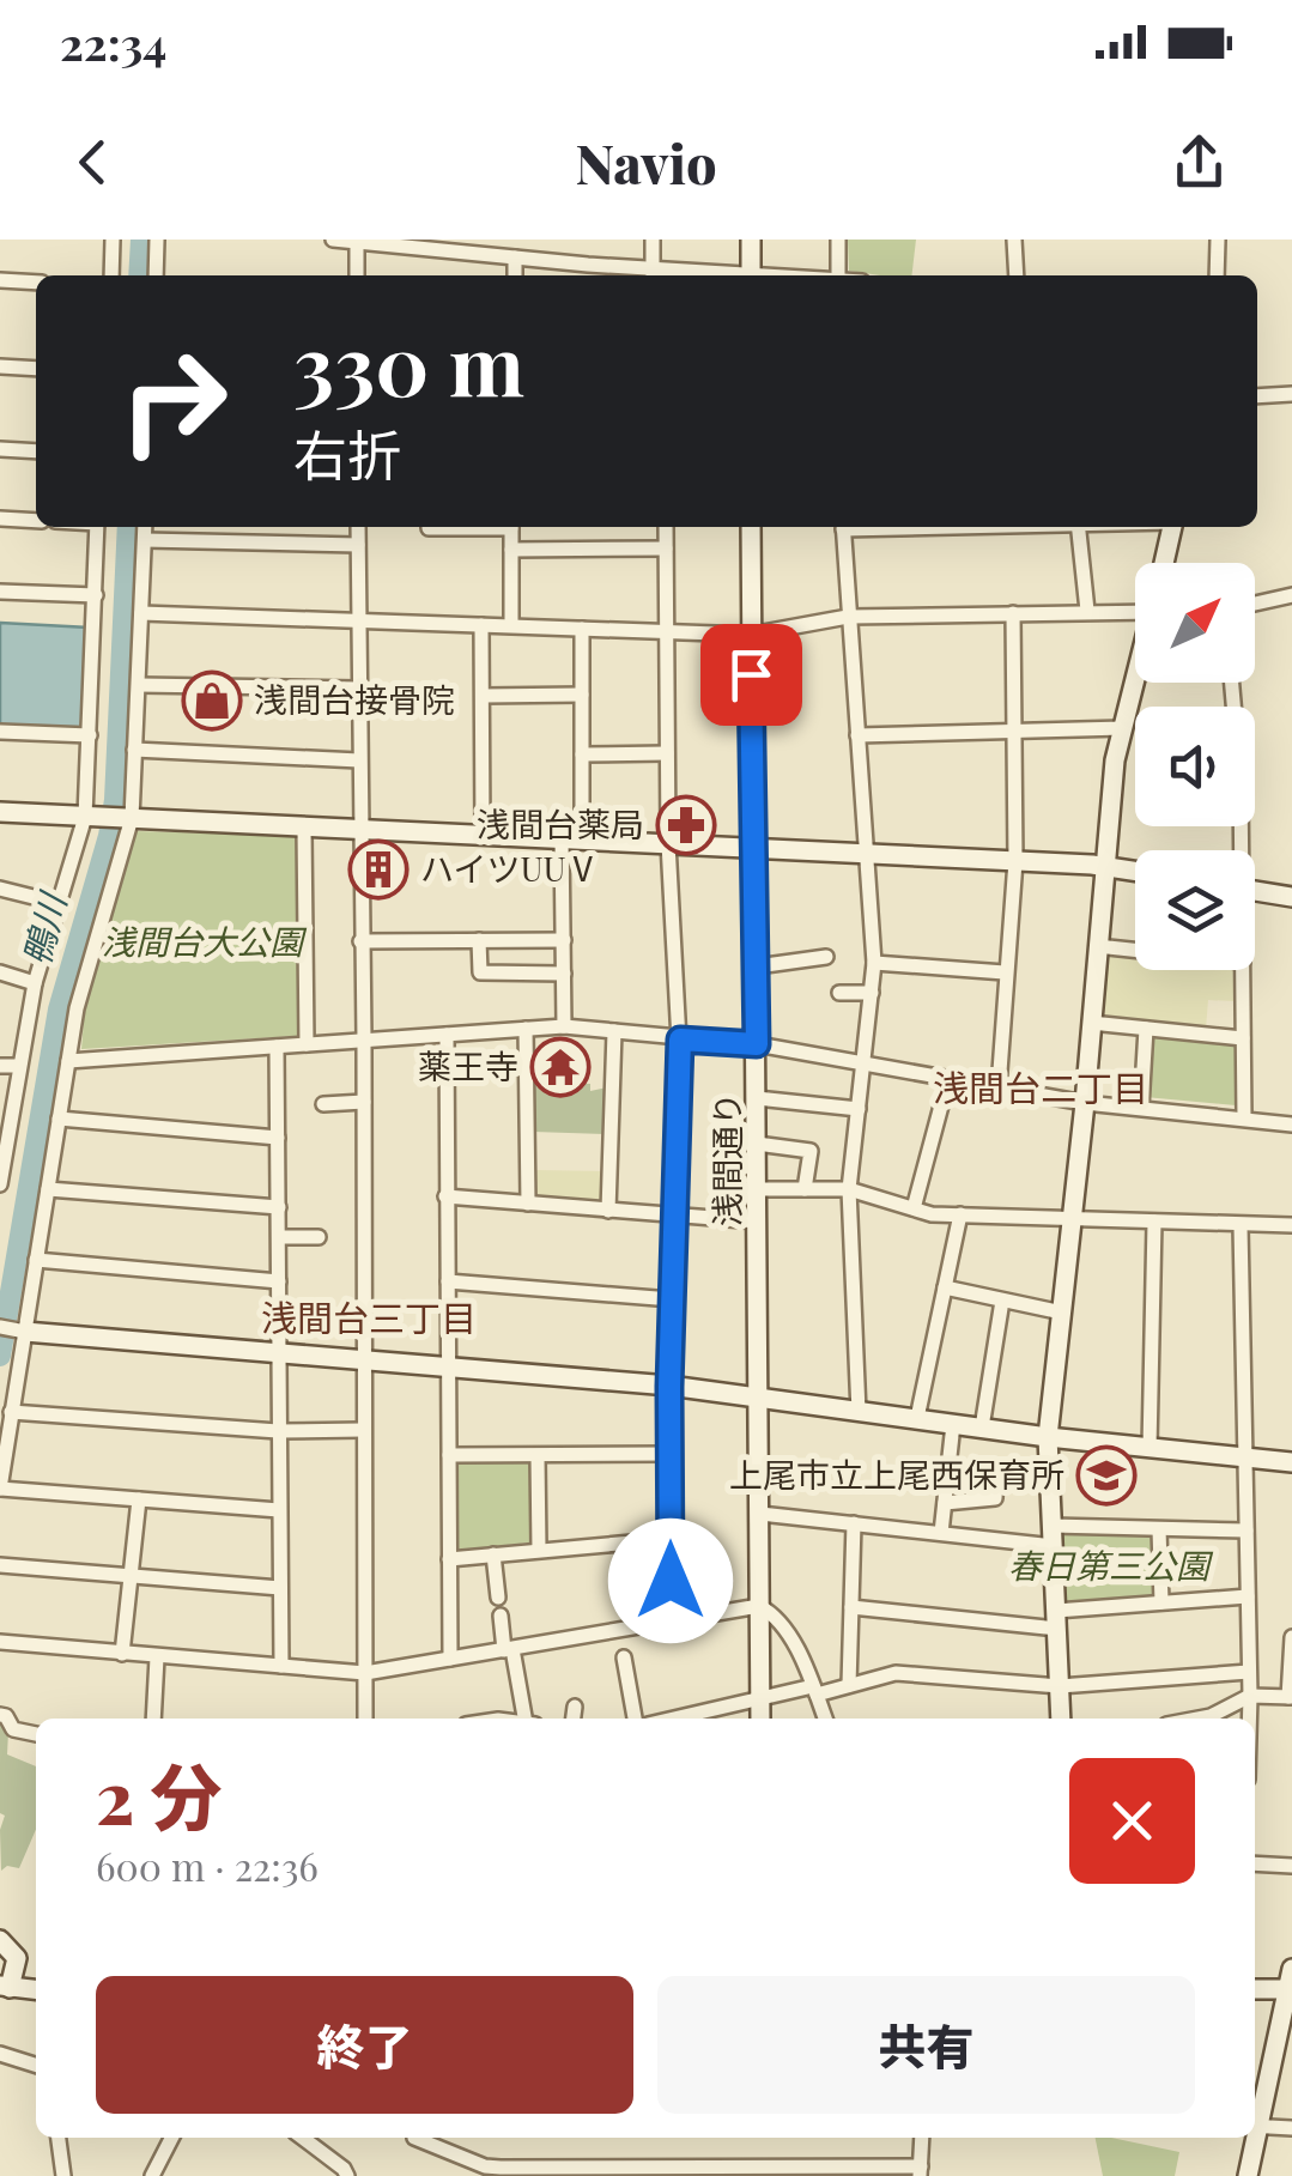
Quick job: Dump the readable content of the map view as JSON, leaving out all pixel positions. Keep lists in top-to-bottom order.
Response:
{
  "streets": {
    "street": ["浅間通り"]
  },
  "districts": ["浅間台二丁目", "浅間台三丁目"],
  "water": ["鴨川"],
  "parks": ["浅間台大公園", "春日第三公園"],
  "places": {
    "shop": ["浅間台接骨院"],
    "pharmacy": ["浅間台薬局"],
    "building": ["ハイツUUⅤ"],
    "temple": ["薬王寺"],
    "school or university": ["上尾市立上尾西保育所"]
  },
  "north": "top right",
  "page": {
    "status": "22:34",
    "header": "Navio",
    "turn": ["330 m", "右折"],
    "heading": ["2 分", "600 m · 22:36"],
    "buttons": ["終了", "共有"]
  }
}
